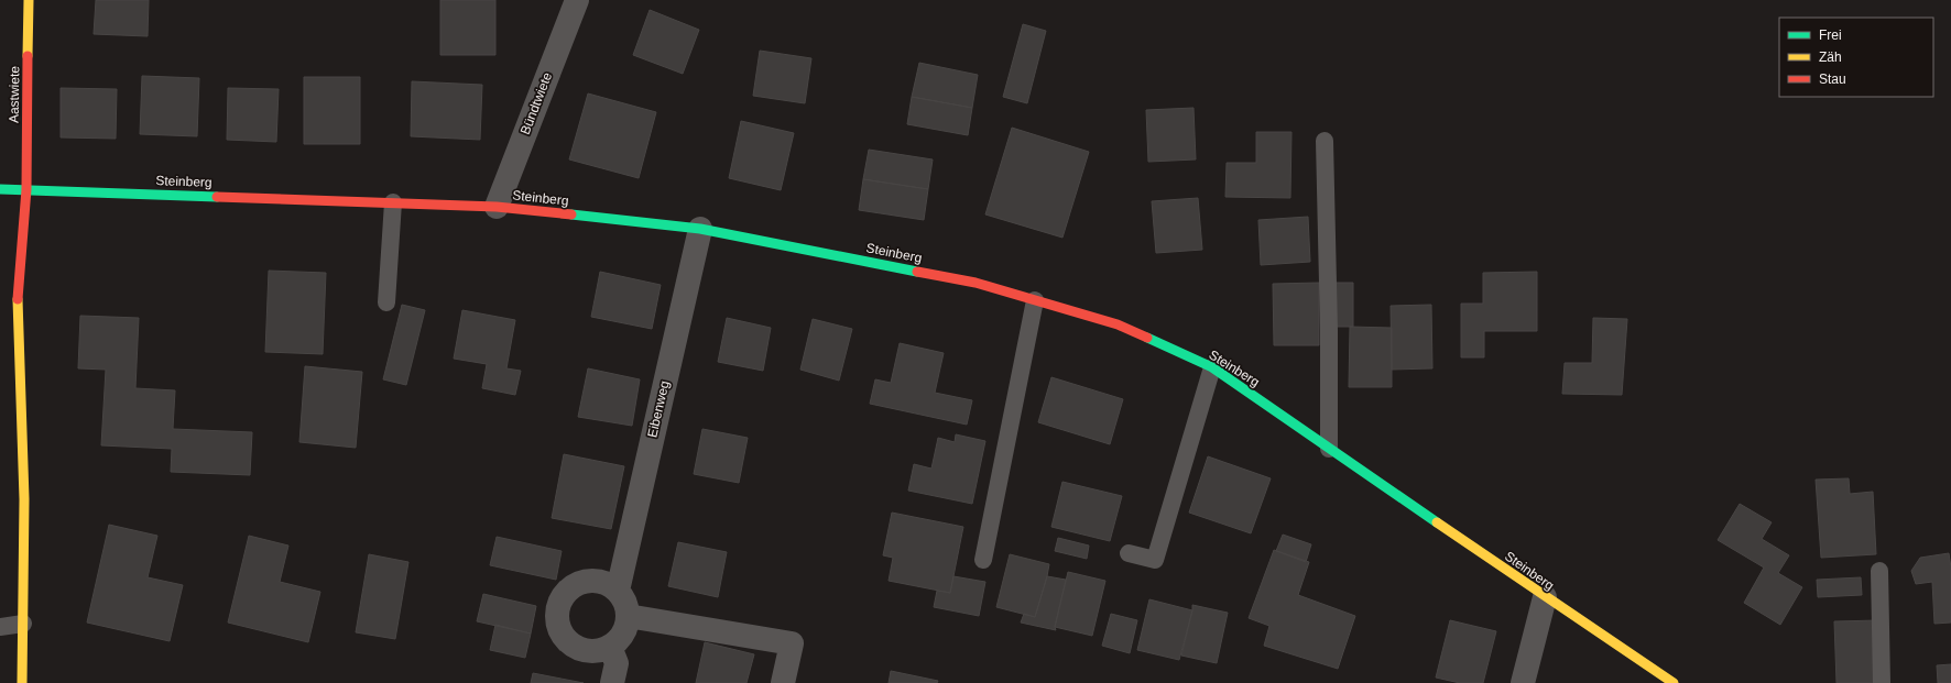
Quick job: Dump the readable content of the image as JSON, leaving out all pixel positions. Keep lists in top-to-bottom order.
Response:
{
  "streets": {
    "street": [
      "Aastwiete",
      "Bündtwiete",
      "Steinberg",
      "Eibenweg"
    ]
  },
  "crossings": [
    ["Aastwiete", "Steinberg"],
    ["Bündtwiete", "Steinberg"],
    ["Steinberg", "Eibenweg"]
  ],
  "legend": ["Frei", "Zäh", "Stau"]
}
